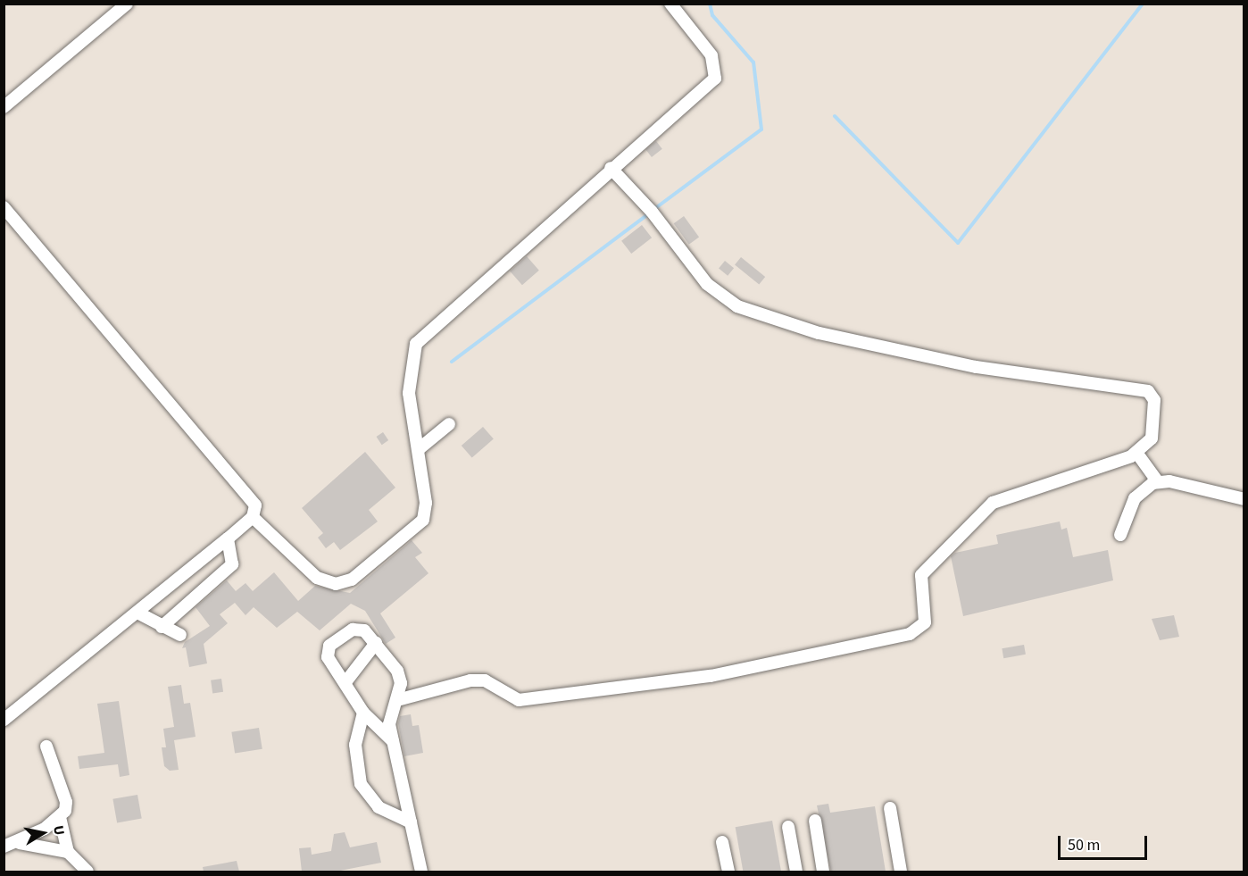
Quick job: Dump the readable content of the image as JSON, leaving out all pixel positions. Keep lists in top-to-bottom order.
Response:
{
  "scale_bar": "50 m",
  "north": "right"
}
